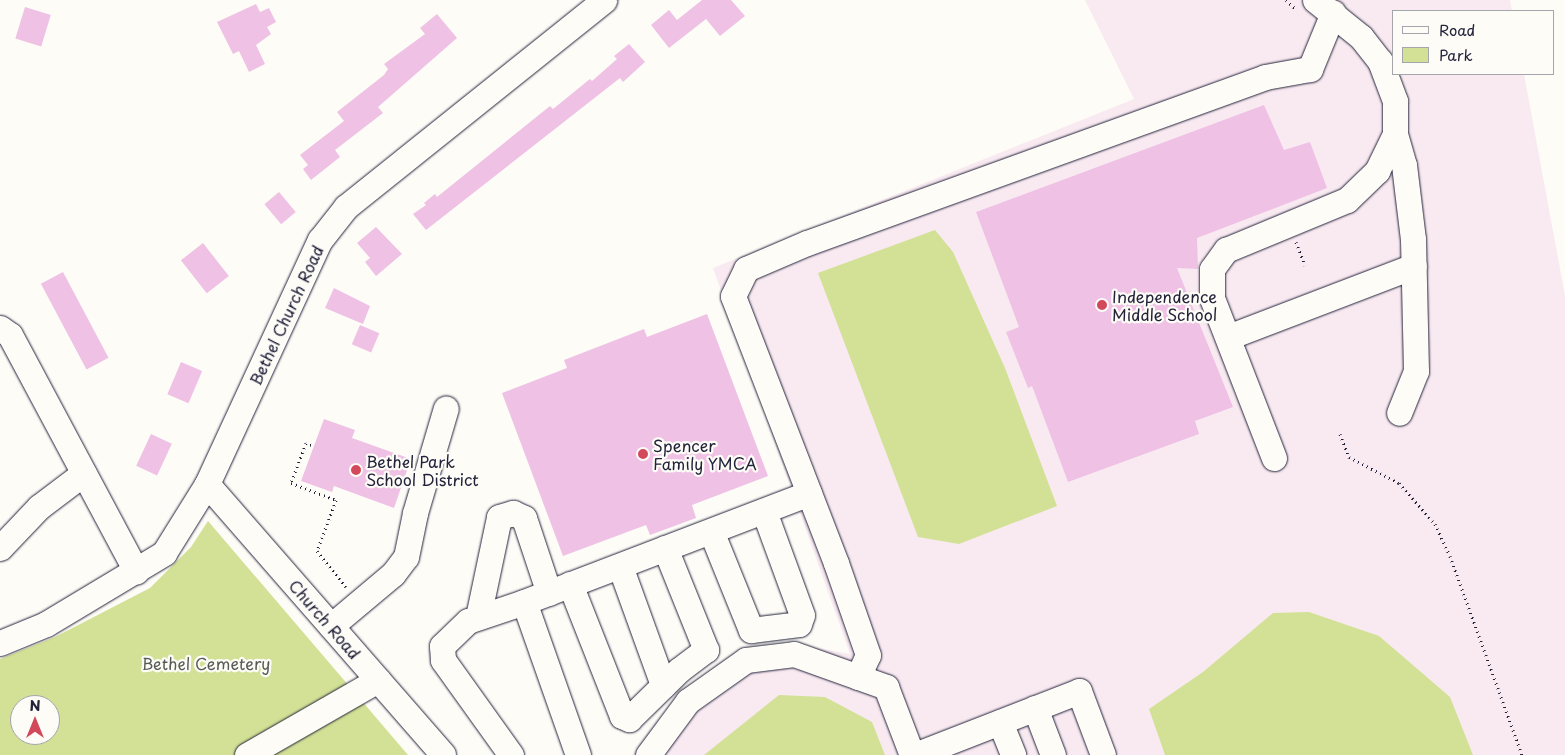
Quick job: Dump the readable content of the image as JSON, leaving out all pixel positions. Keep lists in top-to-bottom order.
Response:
{
  "streets": {
    "street": ["Bethel Church Road", "Church Road"]
  },
  "crossings": [
    ["Bethel Church Road", "Church Road"]
  ],
  "parks": ["Bethel Cemetery"],
  "places": ["Independence Middle School", "Spencer Family YMCA", "Bethel Park School District"],
  "legend": ["Road", "Park"],
  "north": "top"
}
